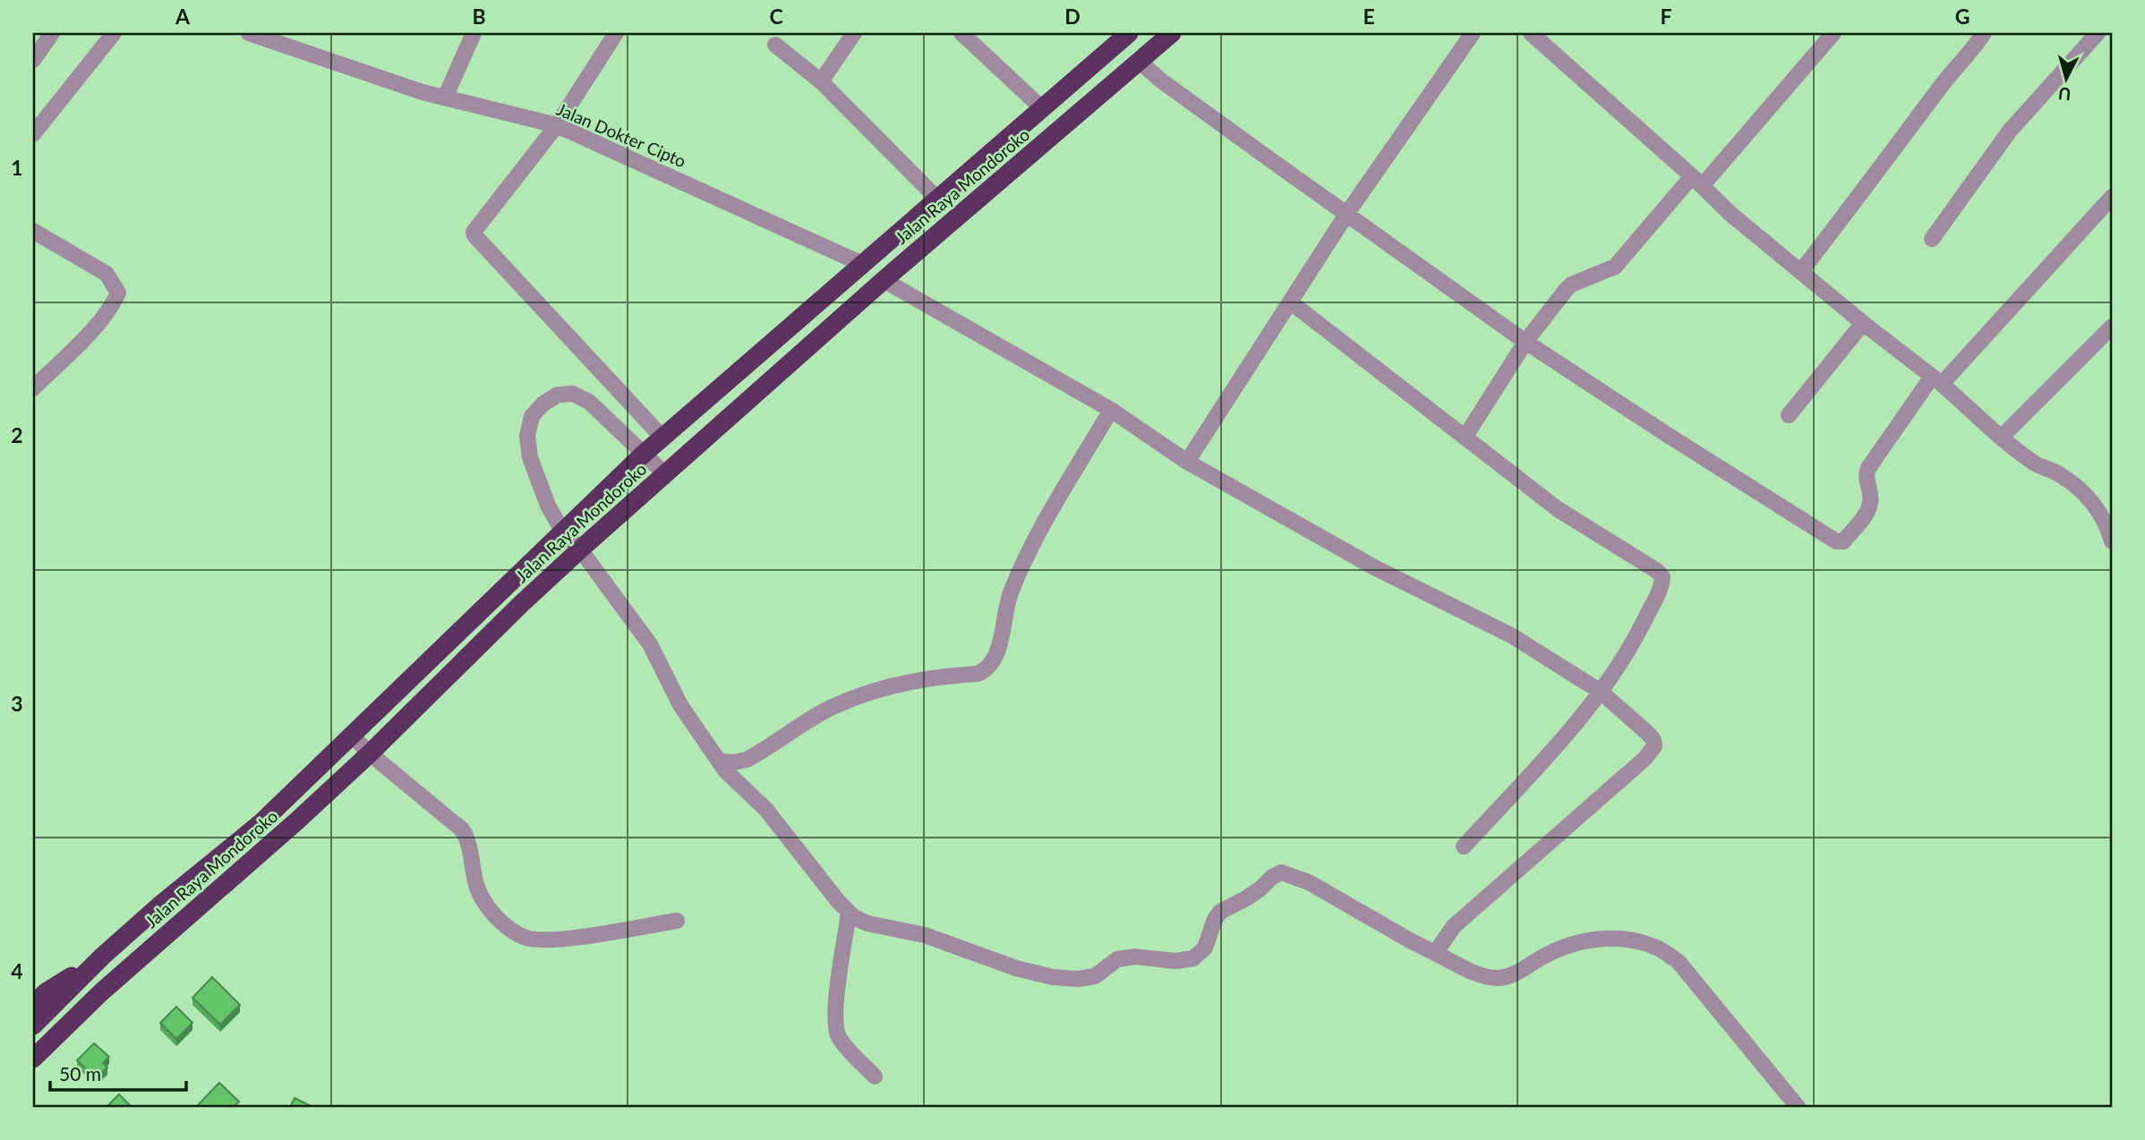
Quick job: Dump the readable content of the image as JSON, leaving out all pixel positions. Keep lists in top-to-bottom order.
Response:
{
  "streets": {
    "highway": ["Jalan Raya Mondoroko"],
    "street": ["Jalan Dokter Cipto"]
  },
  "crossings": [
    ["Jalan Dokter Cipto", "Jalan Raya Mondoroko"]
  ],
  "scale_bar": "50 m",
  "north": "bottom",
  "grid": {
    "columns": [
      "A",
      "B",
      "C",
      "D",
      "E",
      "F",
      "G"
    ],
    "rows": [
      "1",
      "2",
      "3",
      "4"
    ]
  }
}
